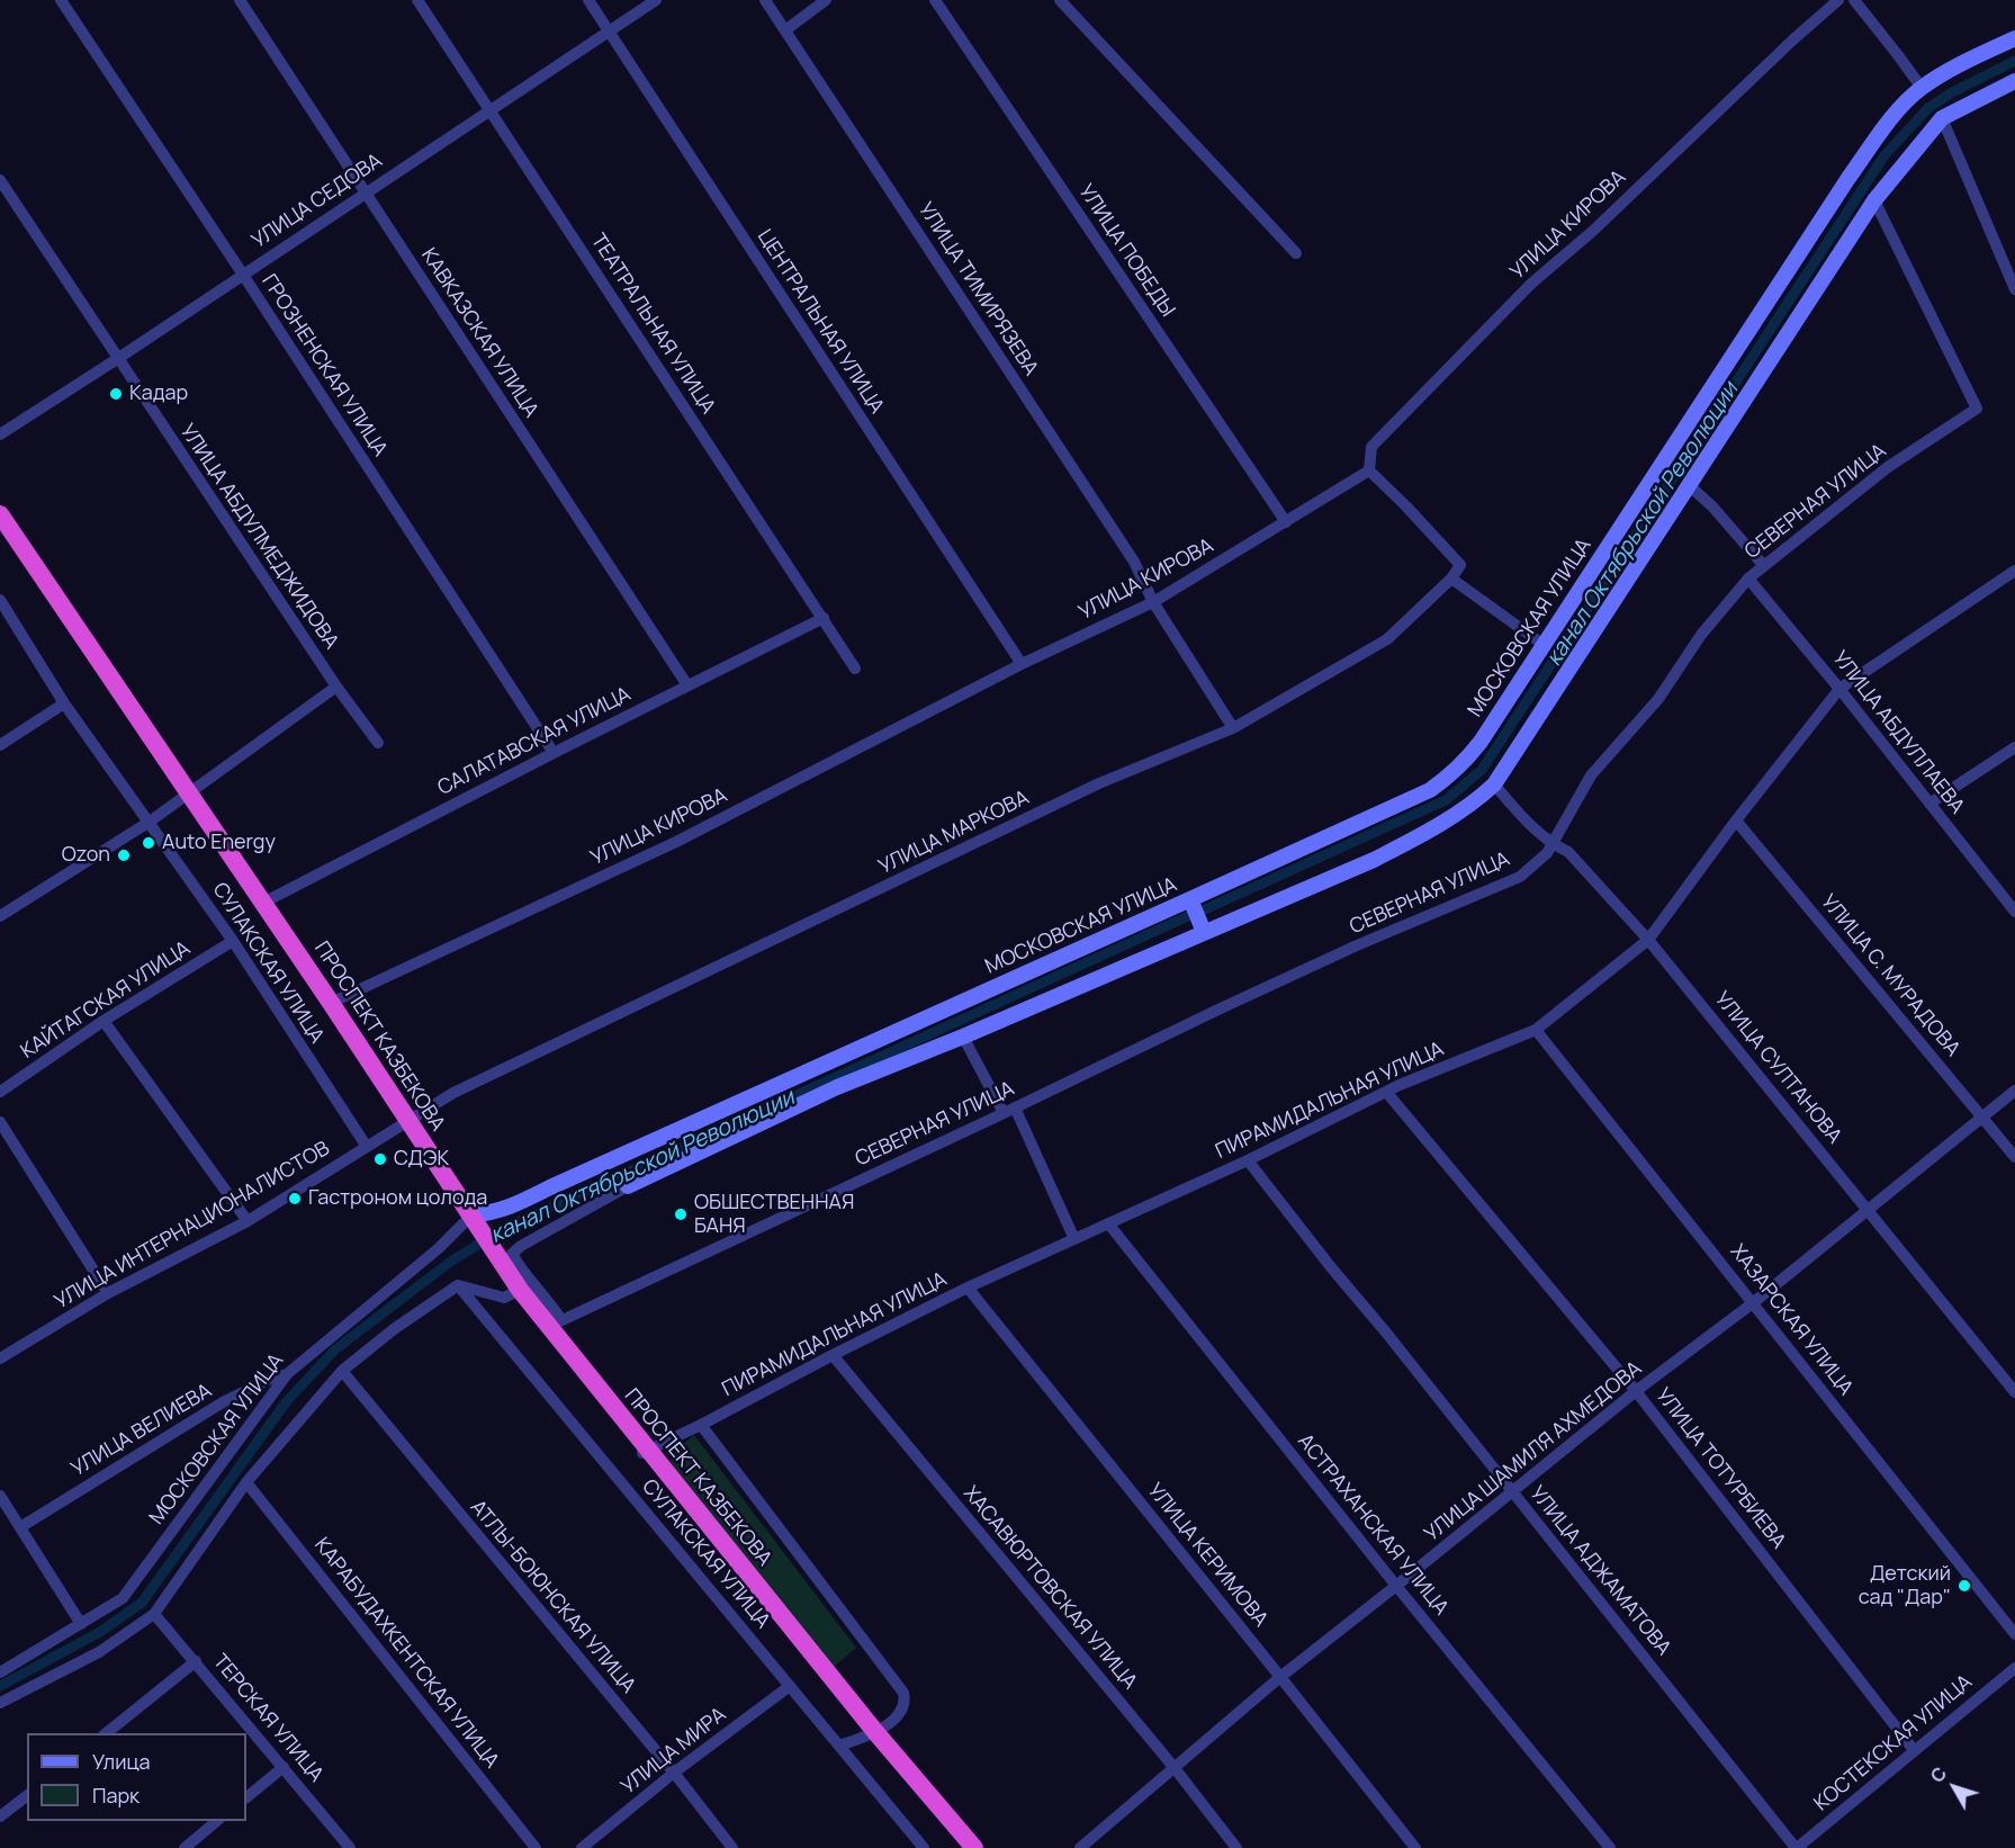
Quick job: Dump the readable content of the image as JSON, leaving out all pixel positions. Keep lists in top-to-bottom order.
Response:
{
  "streets": {
    "highway": ["ПРОСПЕКТ КАЗБЕКОВА"],
    "main road": ["МОСКОВСКАЯ УЛИЦА"],
    "street": [
      "УЛИЦА СЕДОВА",
      "УЛИЦА КИРОВА",
      "УЛИЦА ПОБЕДЫ",
      "УЛИЦА ТИМИРЯЗЕВА",
      "ЦЕНТРАЛЬНАЯ УЛИЦА",
      "ТЕАТРАЛЬНАЯ УЛИЦА",
      "КАВКАЗСКАЯ УЛИЦА",
      "ГРОЗНЕНСКАЯ УЛИЦА",
      "СЕВЕРНАЯ УЛИЦА",
      "УЛИЦА АБДУЛМЕДЖИДОВА",
      "УЛИЦА АБДУЛЛАЕВА",
      "САЛАТАВСКАЯ УЛИЦА",
      "УЛИЦА МАРКОВА",
      "СУЛАКСКАЯ УЛИЦА",
      "УЛИЦА С. МУРАДОВА",
      "КАЙТАГСКАЯ УЛИЦА",
      "УЛИЦА СУЛТАНОВА",
      "ПИРАМИДАЛЬНАЯ УЛИЦА",
      "УЛИЦА ИНТЕРНАЦИОНАЛИСТОВ",
      "ХАЗАРСКАЯ УЛИЦА",
      "УЛИЦА ВЕЛИЕВА",
      "УЛИЦА ШАМИЛЯ АХМЕДОВА",
      "УЛИЦА ТОТУРБИЕВА",
      "АСТРАХАНСКАЯ УЛИЦА",
      "УЛИЦА КЕРИМОВА",
      "УЛИЦА АДЖАМАТОВА",
      "ХАСАВЮРТОВСКАЯ УЛИЦА",
      "АТЛЫ-БОЮНСКАЯ УЛИЦА",
      "КАРАБУДАХКЕНТСКАЯ УЛИЦА",
      "ТЕРСКАЯ УЛИЦА",
      "КОСТЕКСКАЯ УЛИЦА",
      "УЛИЦА МИРА"
    ]
  },
  "crossings": [
    ["УЛИЦА СЕДОВА", "ЦЕНТРАЛЬНАЯ УЛИЦА"],
    ["УЛИЦА СЕДОВА", "ТЕАТРАЛЬНАЯ УЛИЦА"],
    ["УЛИЦА СЕДОВА", "КАВКАЗСКАЯ УЛИЦА"],
    ["УЛИЦА СЕДОВА", "ГРОЗНЕНСКАЯ УЛИЦА"],
    ["УЛИЦА СЕДОВА", "УЛИЦА АБДУЛМЕДЖИДОВА"],
    ["УЛИЦА КИРОВА", "УЛИЦА ПОБЕДЫ"],
    ["УЛИЦА КИРОВА", "УЛИЦА ТИМИРЯЗЕВА"],
    ["УЛИЦА КИРОВА", "ЦЕНТРАЛЬНАЯ УЛИЦА"],
    ["УЛИЦА КИРОВА", "ПРОСПЕКТ КАЗБЕКОВА"],
    ["УЛИЦА ТИМИРЯЗЕВА", "УЛИЦА МАРКОВА"],
    ["ТЕАТРАЛЬНАЯ УЛИЦА", "САЛАТАВСКАЯ УЛИЦА"],
    ["КАВКАЗСКАЯ УЛИЦА", "САЛАТАВСКАЯ УЛИЦА"],
    ["ГРОЗНЕНСКАЯ УЛИЦА", "САЛАТАВСКАЯ УЛИЦА"],
    ["СЕВЕРНАЯ УЛИЦА", "УЛИЦА АБДУЛЛАЕВА"],
    ["СЕВЕРНАЯ УЛИЦА", "ПРОСПЕКТ КАЗБЕКОВА"],
    ["СЕВЕРНАЯ УЛИЦА", "УЛИЦА СУЛТАНОВА"],
    ["МОСКОВСКАЯ УЛИЦА", "ПРОСПЕКТ КАЗБЕКОВА"],
    ["МОСКОВСКАЯ УЛИЦА", "УЛИЦА ВЕЛИЕВА"],
    ["УЛИЦА АБДУЛЛАЕВА", "ПИРАМИДАЛЬНАЯ УЛИЦА"],
    ["САЛАТАВСКАЯ УЛИЦА", "ПРОСПЕКТ КАЗБЕКОВА"],
    ["УЛИЦА МАРКОВА", "УЛИЦА ИНТЕРНАЦИОНАЛИСТОВ"],
    ["СУЛАКСКАЯ УЛИЦА", "КАЙТАГСКАЯ УЛИЦА"],
    ["СУЛАКСКАЯ УЛИЦА", "УЛИЦА ИНТЕРНАЦИОНАЛИСТОВ"],
    ["СУЛАКСКАЯ УЛИЦА", "УЛИЦА МИРА"],
    ["УЛИЦА С. МУРАДОВА", "ПИРАМИДАЛЬНАЯ УЛИЦА"],
    ["УЛИЦА С. МУРАДОВА", "УЛИЦА ШАМИЛЯ АХМЕДОВА"],
    ["ПРОСПЕКТ КАЗБЕКОВА", "ПИРАМИДАЛЬНАЯ УЛИЦА"],
    ["ПРОСПЕКТ КАЗБЕКОВА", "УЛИЦА ИНТЕРНАЦИОНАЛИСТОВ"],
    ["УЛИЦА СУЛТАНОВА", "ПИРАМИДАЛЬНАЯ УЛИЦА"],
    ["УЛИЦА СУЛТАНОВА", "УЛИЦА ШАМИЛЯ АХМЕДОВА"],
    ["ПИРАМИДАЛЬНАЯ УЛИЦА", "ХАЗАРСКАЯ УЛИЦА"],
    ["ПИРАМИДАЛЬНАЯ УЛИЦА", "УЛИЦА ТОТУРБИЕВА"],
    ["ПИРАМИДАЛЬНАЯ УЛИЦА", "АСТРАХАНСКАЯ УЛИЦА"],
    ["ПИРАМИДАЛЬНАЯ УЛИЦА", "УЛИЦА КЕРИМОВА"],
    ["ПИРАМИДАЛЬНАЯ УЛИЦА", "УЛИЦА АДЖАМАТОВА"],
    ["ПИРАМИДАЛЬНАЯ УЛИЦА", "ХАСАВЮРТОВСКАЯ УЛИЦА"],
    ["ХАЗАРСКАЯ УЛИЦА", "УЛИЦА ШАМИЛЯ АХМЕДОВА"],
    ["УЛИЦА ШАМИЛЯ АХМЕДОВА", "УЛИЦА ТОТУРБИЕВА"],
    ["УЛИЦА ШАМИЛЯ АХМЕДОВА", "АСТРАХАНСКАЯ УЛИЦА"],
    ["УЛИЦА ШАМИЛЯ АХМЕДОВА", "УЛИЦА КЕРИМОВА"],
    ["УЛИЦА ШАМИЛЯ АХМЕДОВА", "УЛИЦА АДЖАМАТОВА"],
    ["УЛИЦА ШАМИЛЯ АХМЕДОВА", "ХАСАВЮРТОВСКАЯ УЛИЦА"],
    ["УЛИЦА ТОТУРБИЕВА", "КОСТЕКСКАЯ УЛИЦА"],
    ["УЛИЦА АДЖАМАТОВА", "КОСТЕКСКАЯ УЛИЦА"],
    ["АТЛЫ-БОЮНСКАЯ УЛИЦА", "УЛИЦА МИРА"]
  ],
  "water": ["канал Октябрьской Революции"],
  "places": [
    "Кадар",
    "Auto Energy",
    "Ozon",
    "СДЭК",
    "Гастроном цолода",
    "ОБШЕСТВЕННАЯ БАНЯ",
    "Детский сад \"Дар\""
  ],
  "legend": ["Улица", "Парк"],
  "north": "top left"
}
